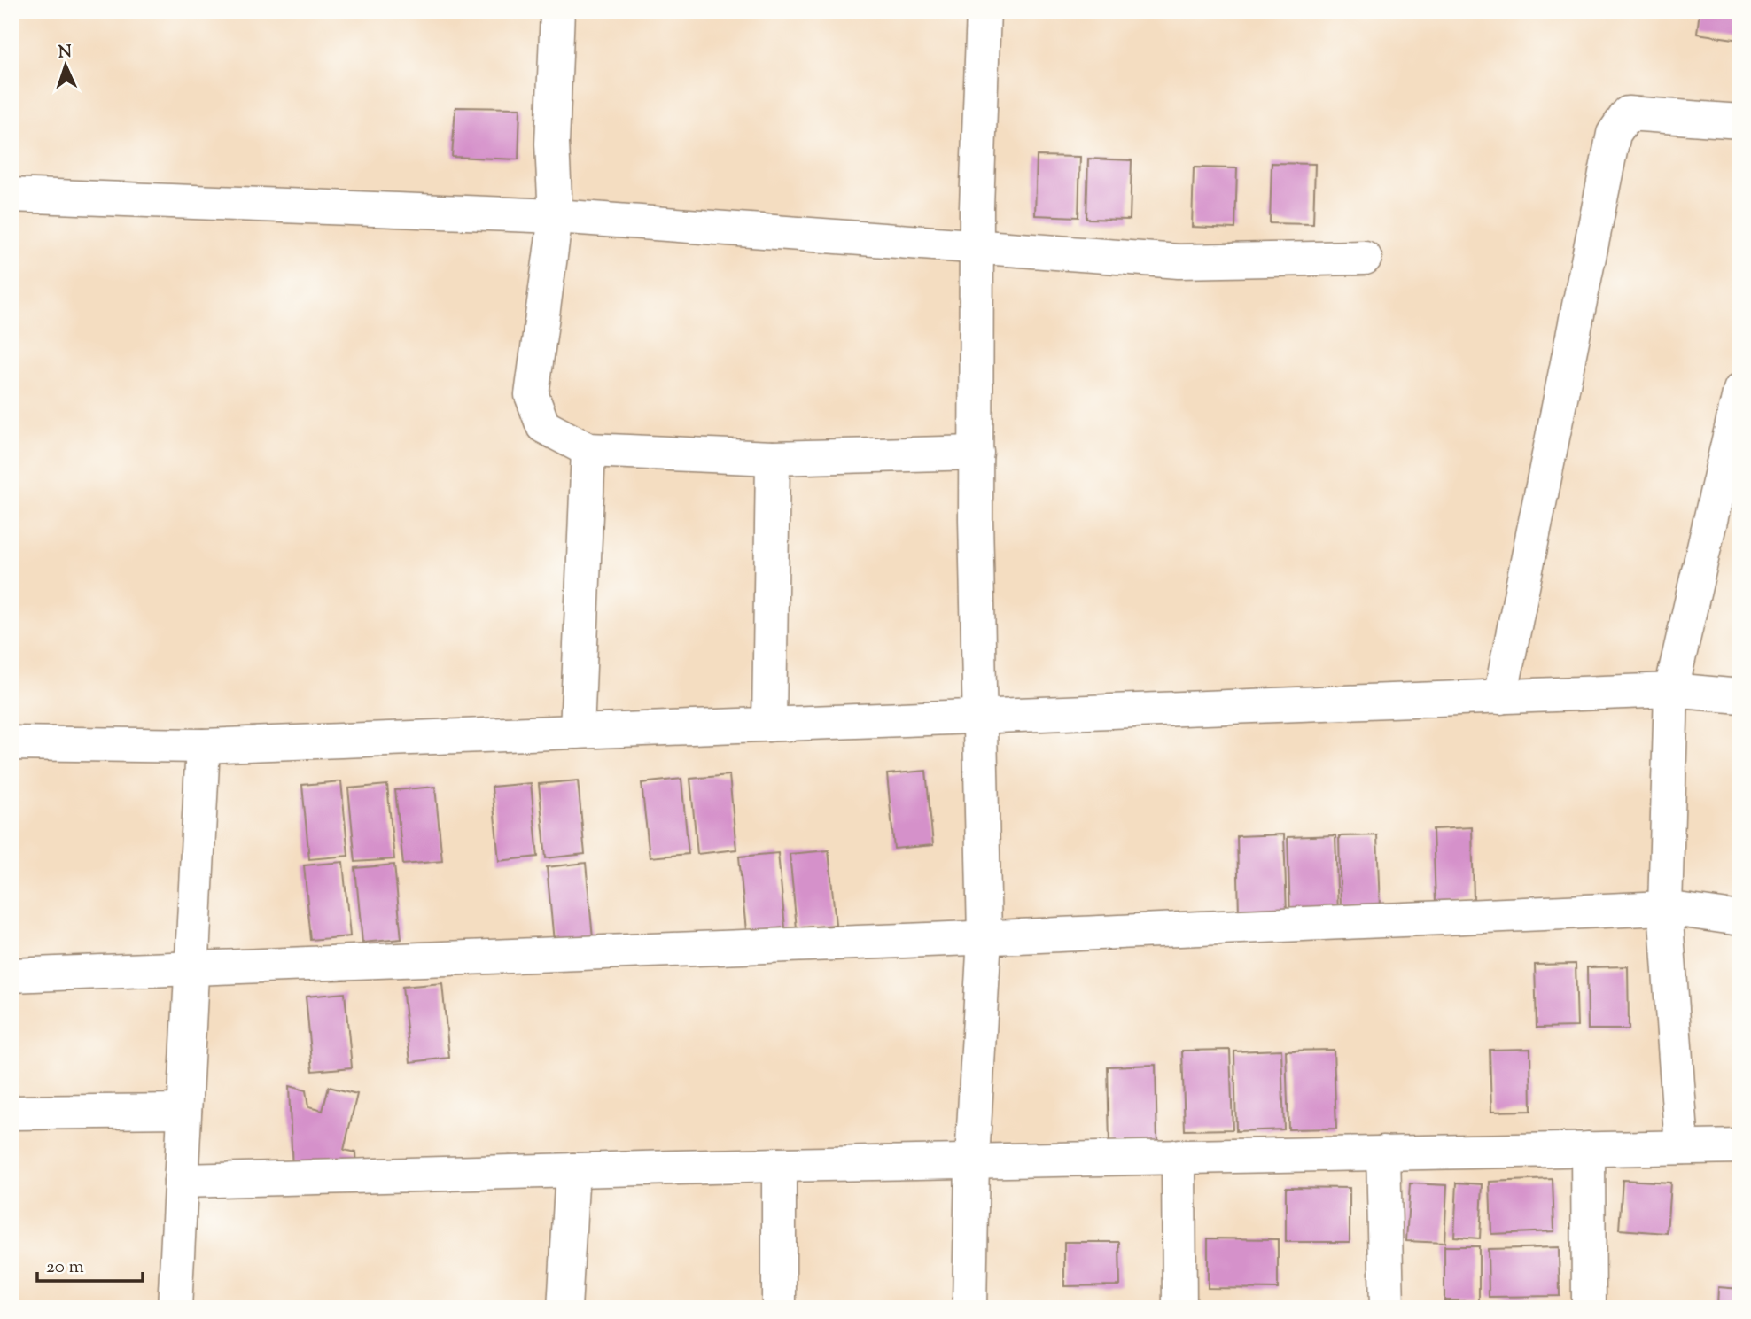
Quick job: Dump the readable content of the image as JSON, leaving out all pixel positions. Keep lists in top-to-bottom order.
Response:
{
  "scale_bar": "20 m",
  "north": "top"
}
